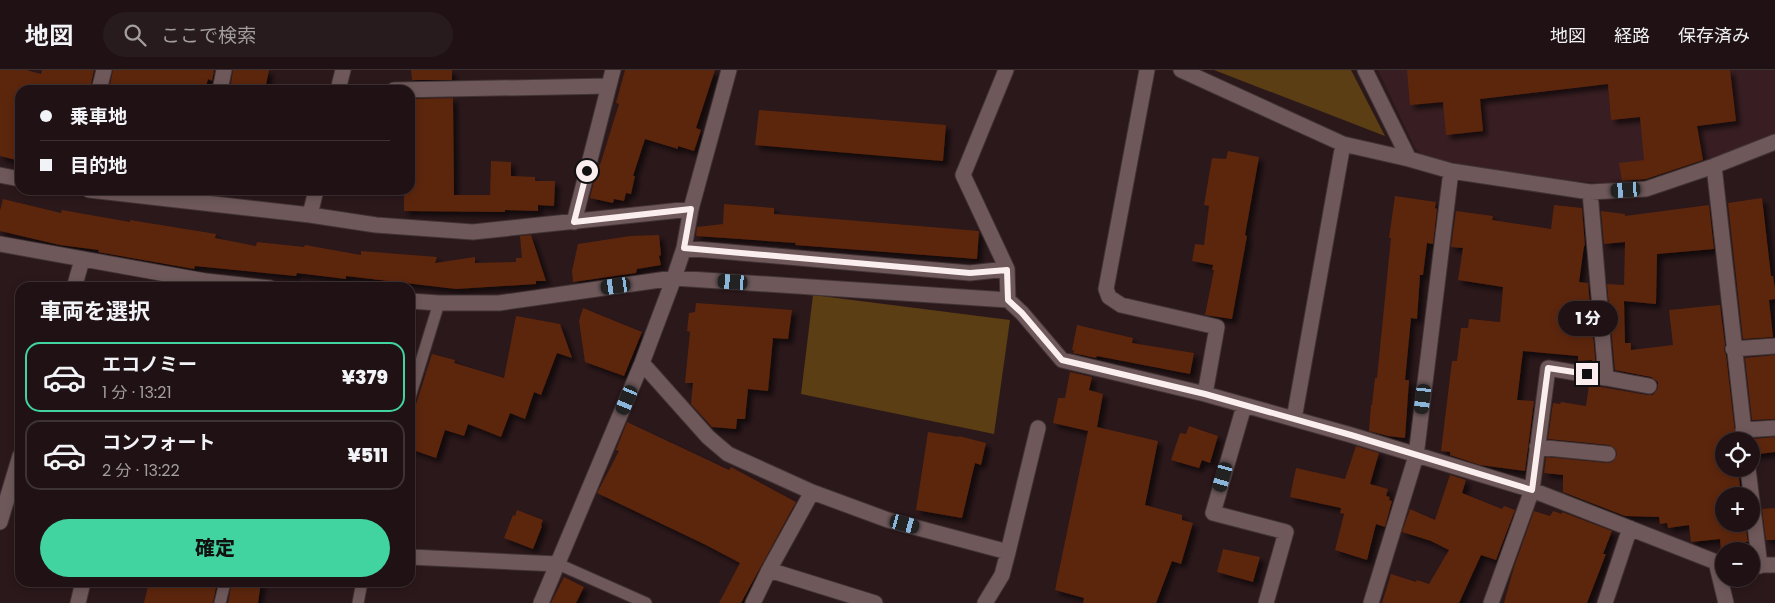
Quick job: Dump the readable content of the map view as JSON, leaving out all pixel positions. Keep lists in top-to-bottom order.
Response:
{
  "page": {
    "header": "地図",
    "search": "ここで検索",
    "nav": ["地図", "経路", "保存済み"],
    "banner": ["乗車地", "目的地"],
    "heading": "車両を選択",
    "bubble": "1 分",
    "list": [
      {
        "name": "エコノミー",
        "note": "1 分 · 13:21",
        "value": "¥379"
      },
      {
        "name": "コンフォート",
        "note": "2 分 · 13:22",
        "value": "¥511"
      }
    ],
    "map_buttons": ["+", "−"],
    "buttons": "確定"
  }
}
